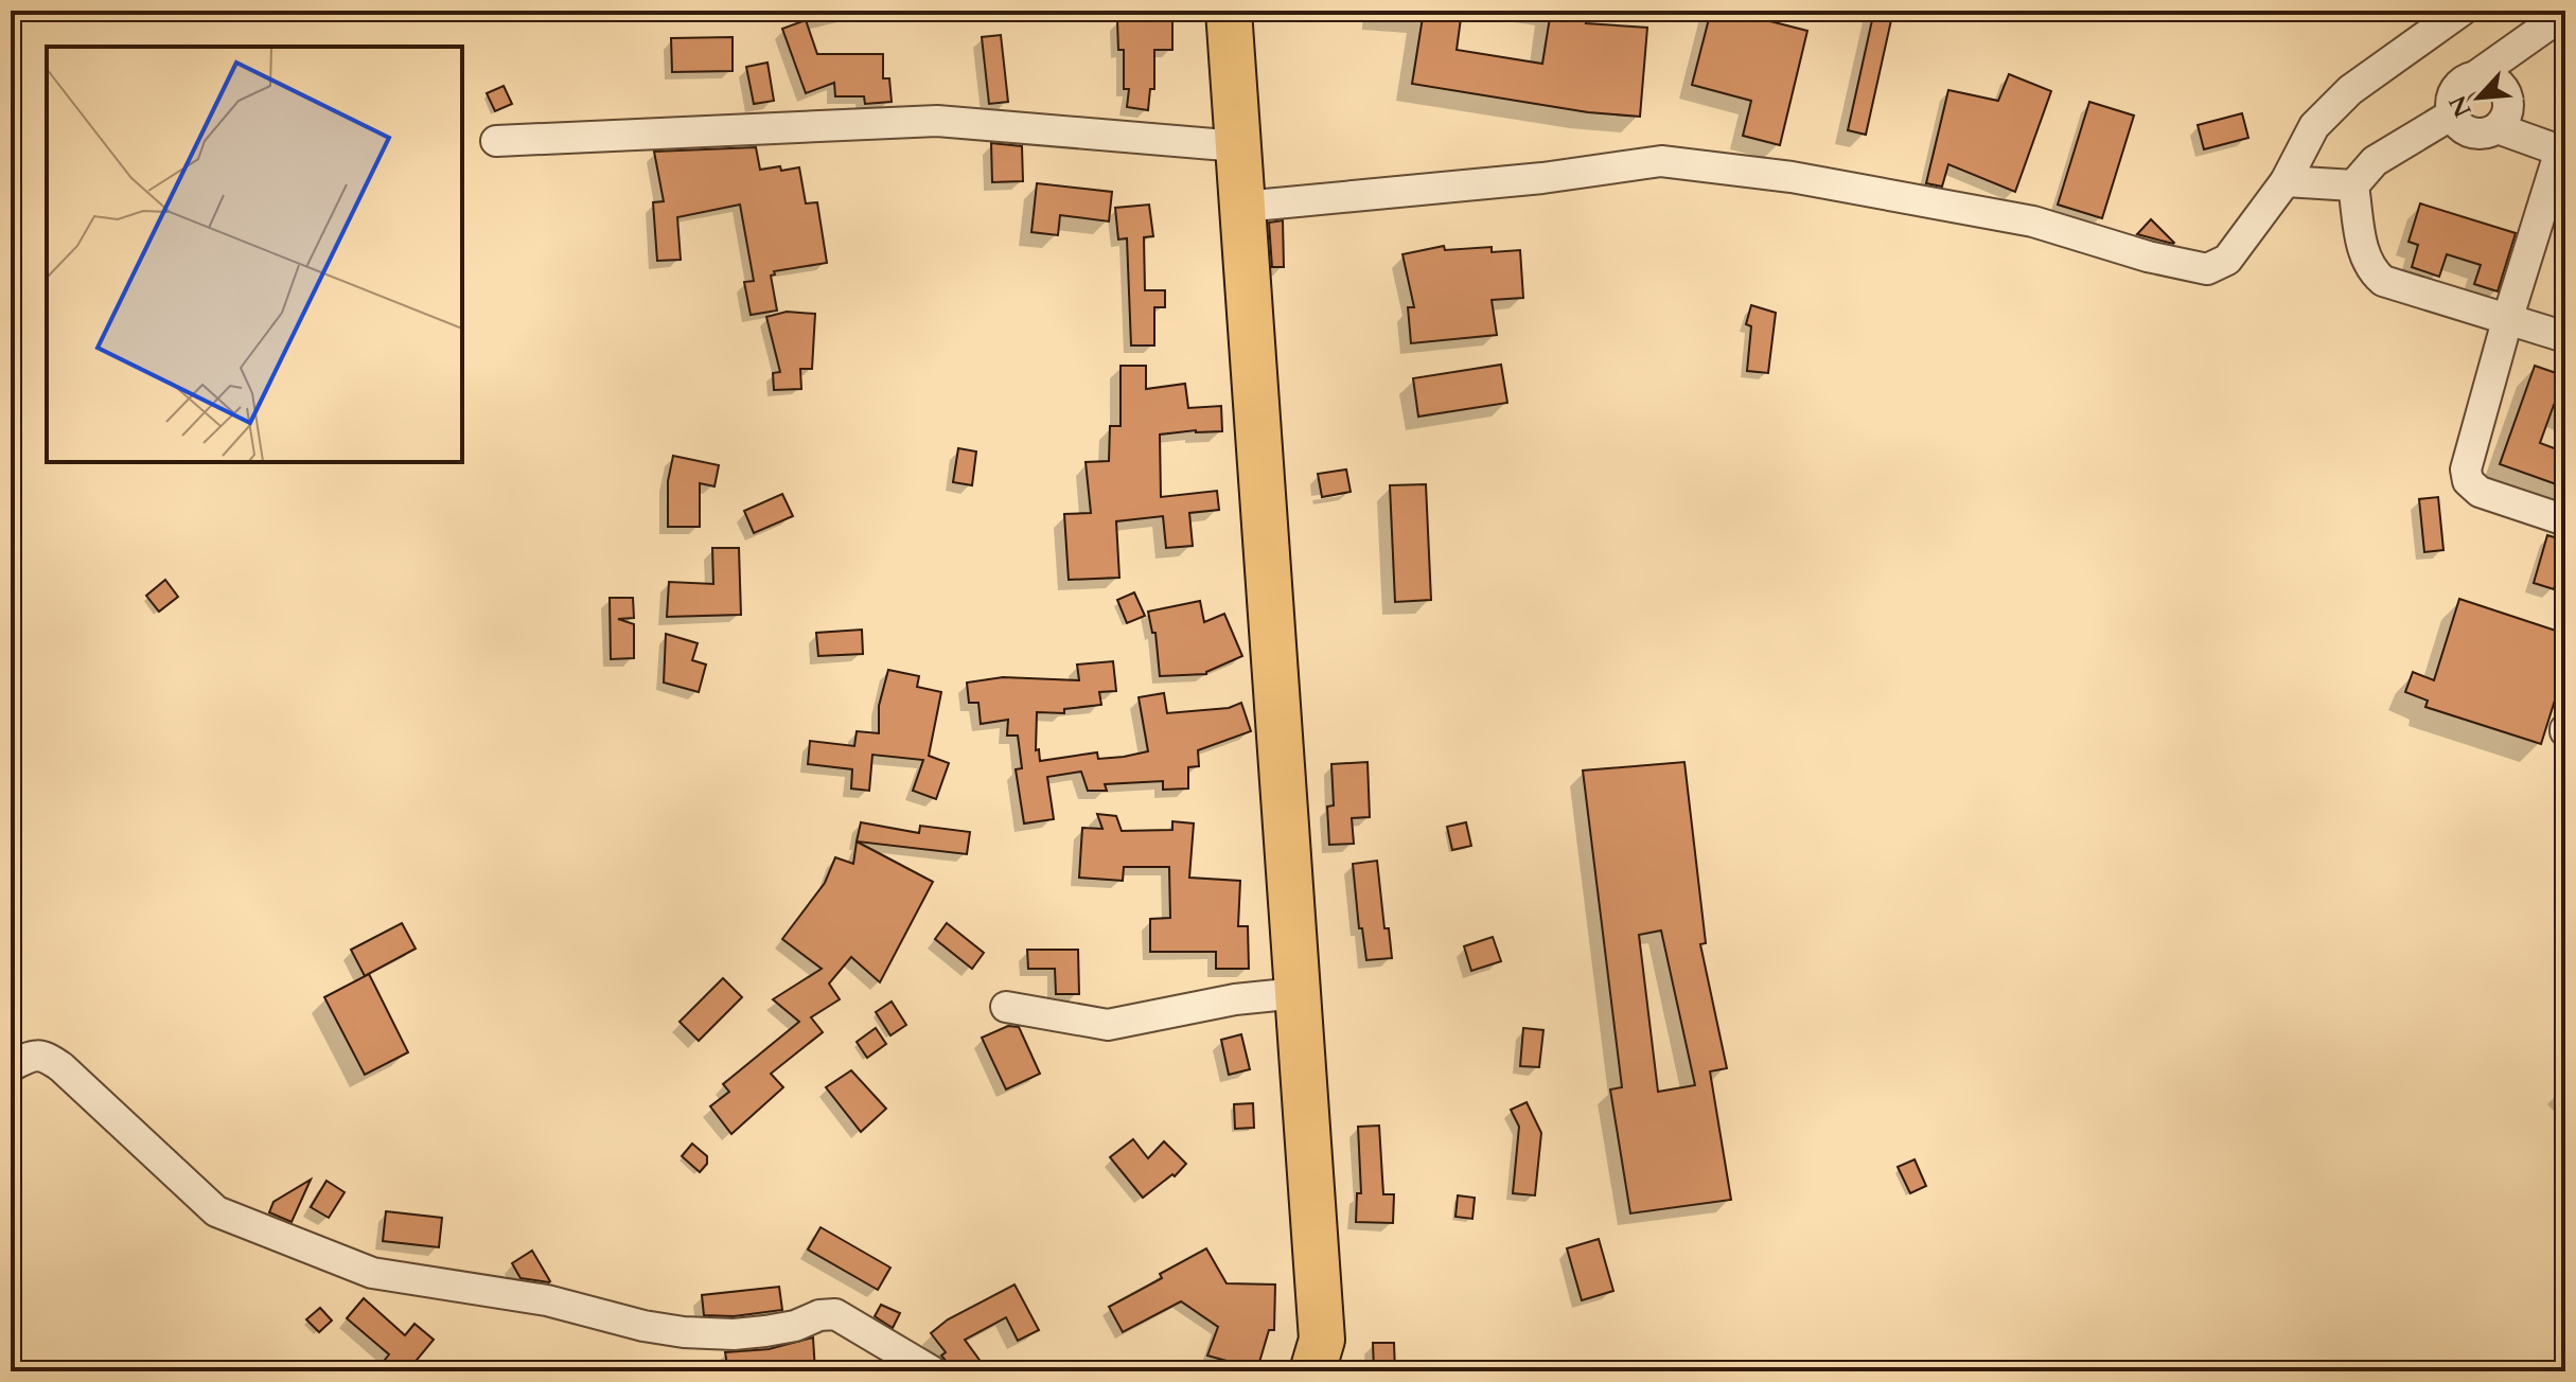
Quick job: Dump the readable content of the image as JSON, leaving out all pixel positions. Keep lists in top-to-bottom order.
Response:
{
  "north": "bottom left"
}
